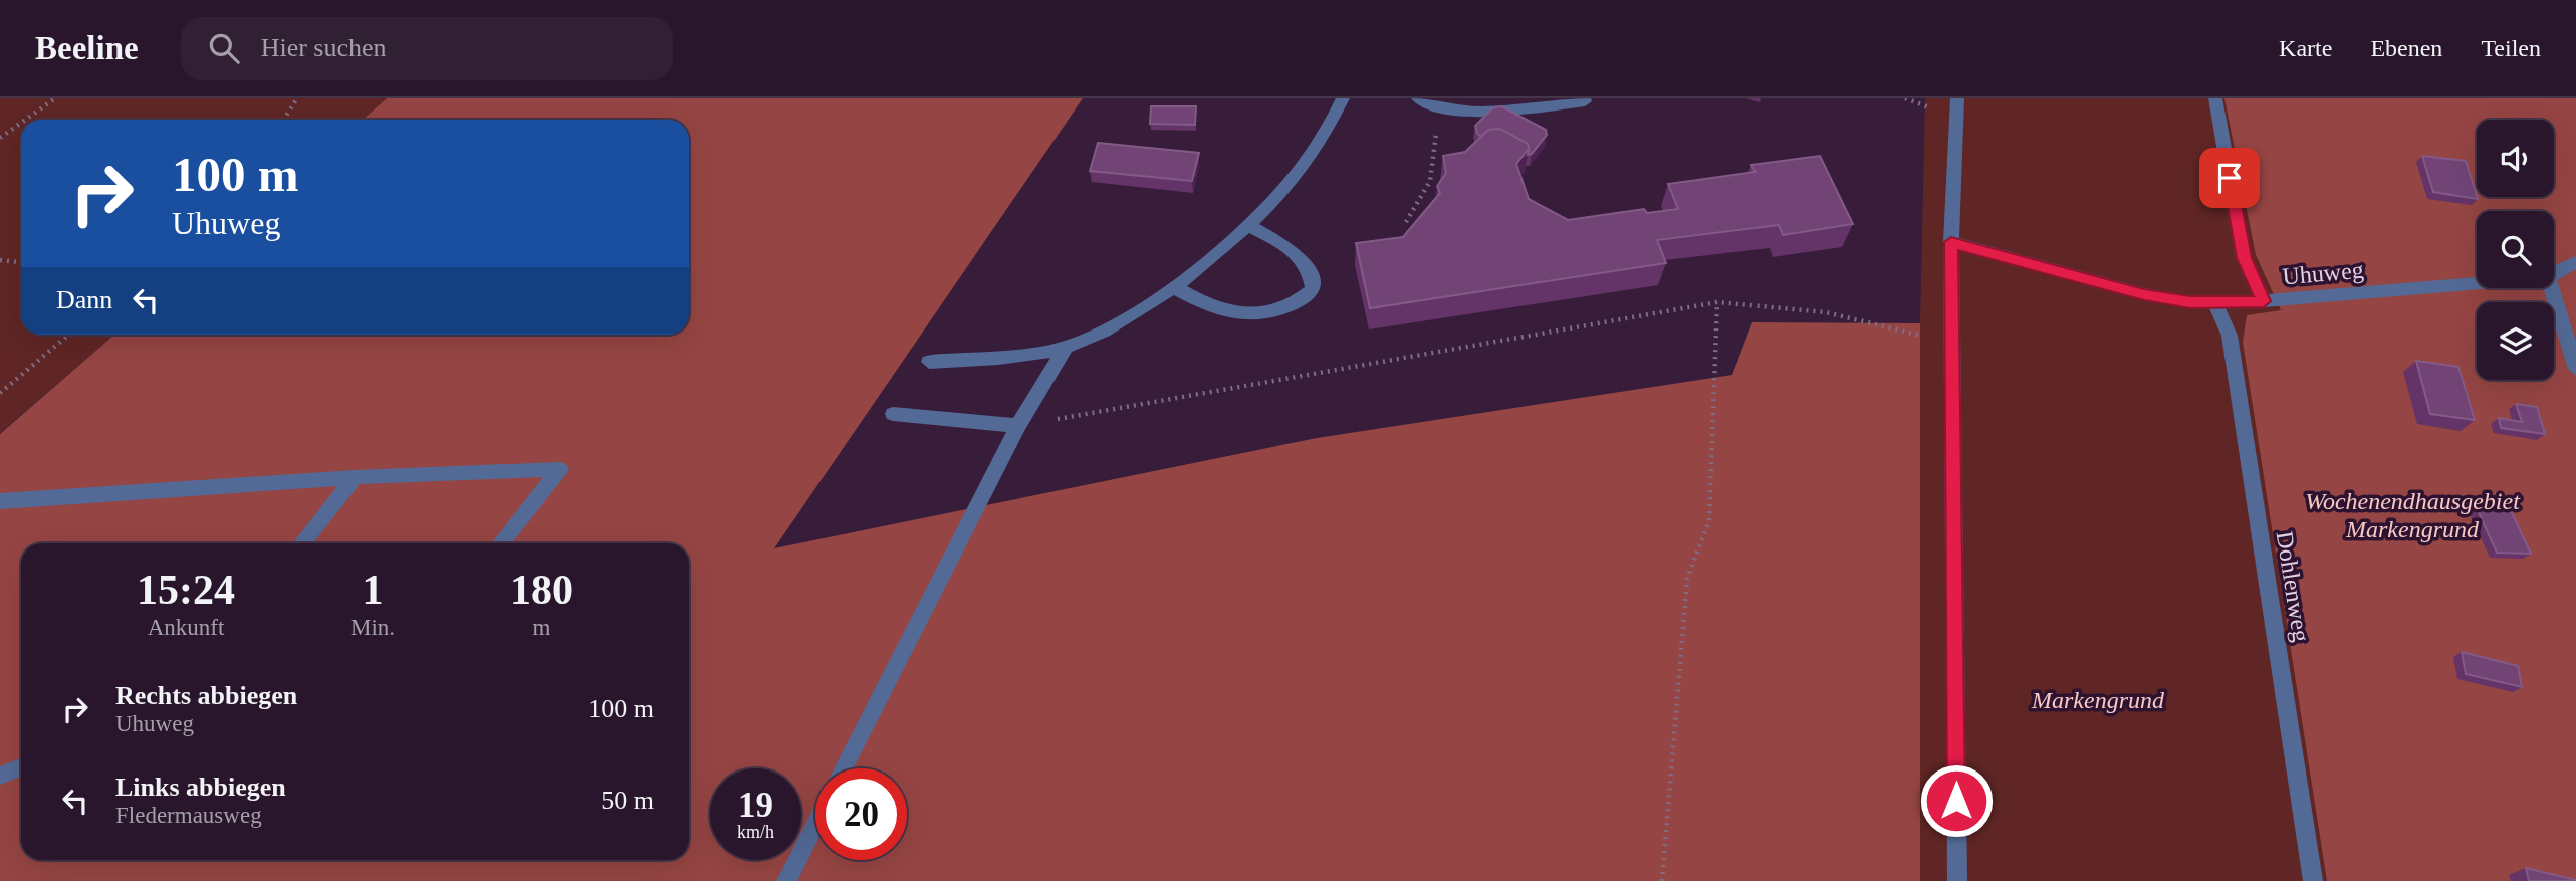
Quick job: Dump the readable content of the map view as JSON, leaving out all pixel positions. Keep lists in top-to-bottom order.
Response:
{
  "streets": {
    "lane": ["Uhuweg", "Dohlenweg"]
  },
  "crossings": [
    ["Uhuweg", "Dohlenweg"]
  ],
  "parks": ["Wochenendhausgebiet Markengrund", "Markengrund"],
  "page": {
    "header": "Beeline",
    "search": "Hier suchen",
    "nav": ["Karte", "Ebenen", "Teilen"],
    "turn": ["100 m", "Uhuweg"],
    "then": "Dann",
    "eta": [
      "15:24",
      "Ankunft",
      "1",
      "Min.",
      "180",
      "m"
    ],
    "list": [
      {
        "name": "Rechts abbiegen",
        "note": "Uhuweg",
        "value": "100 m"
      },
      {
        "name": "Links abbiegen",
        "note": "Fledermausweg",
        "value": "50 m"
      }
    ],
    "speed": "19 km/h",
    "limit": "20"
  }
}
